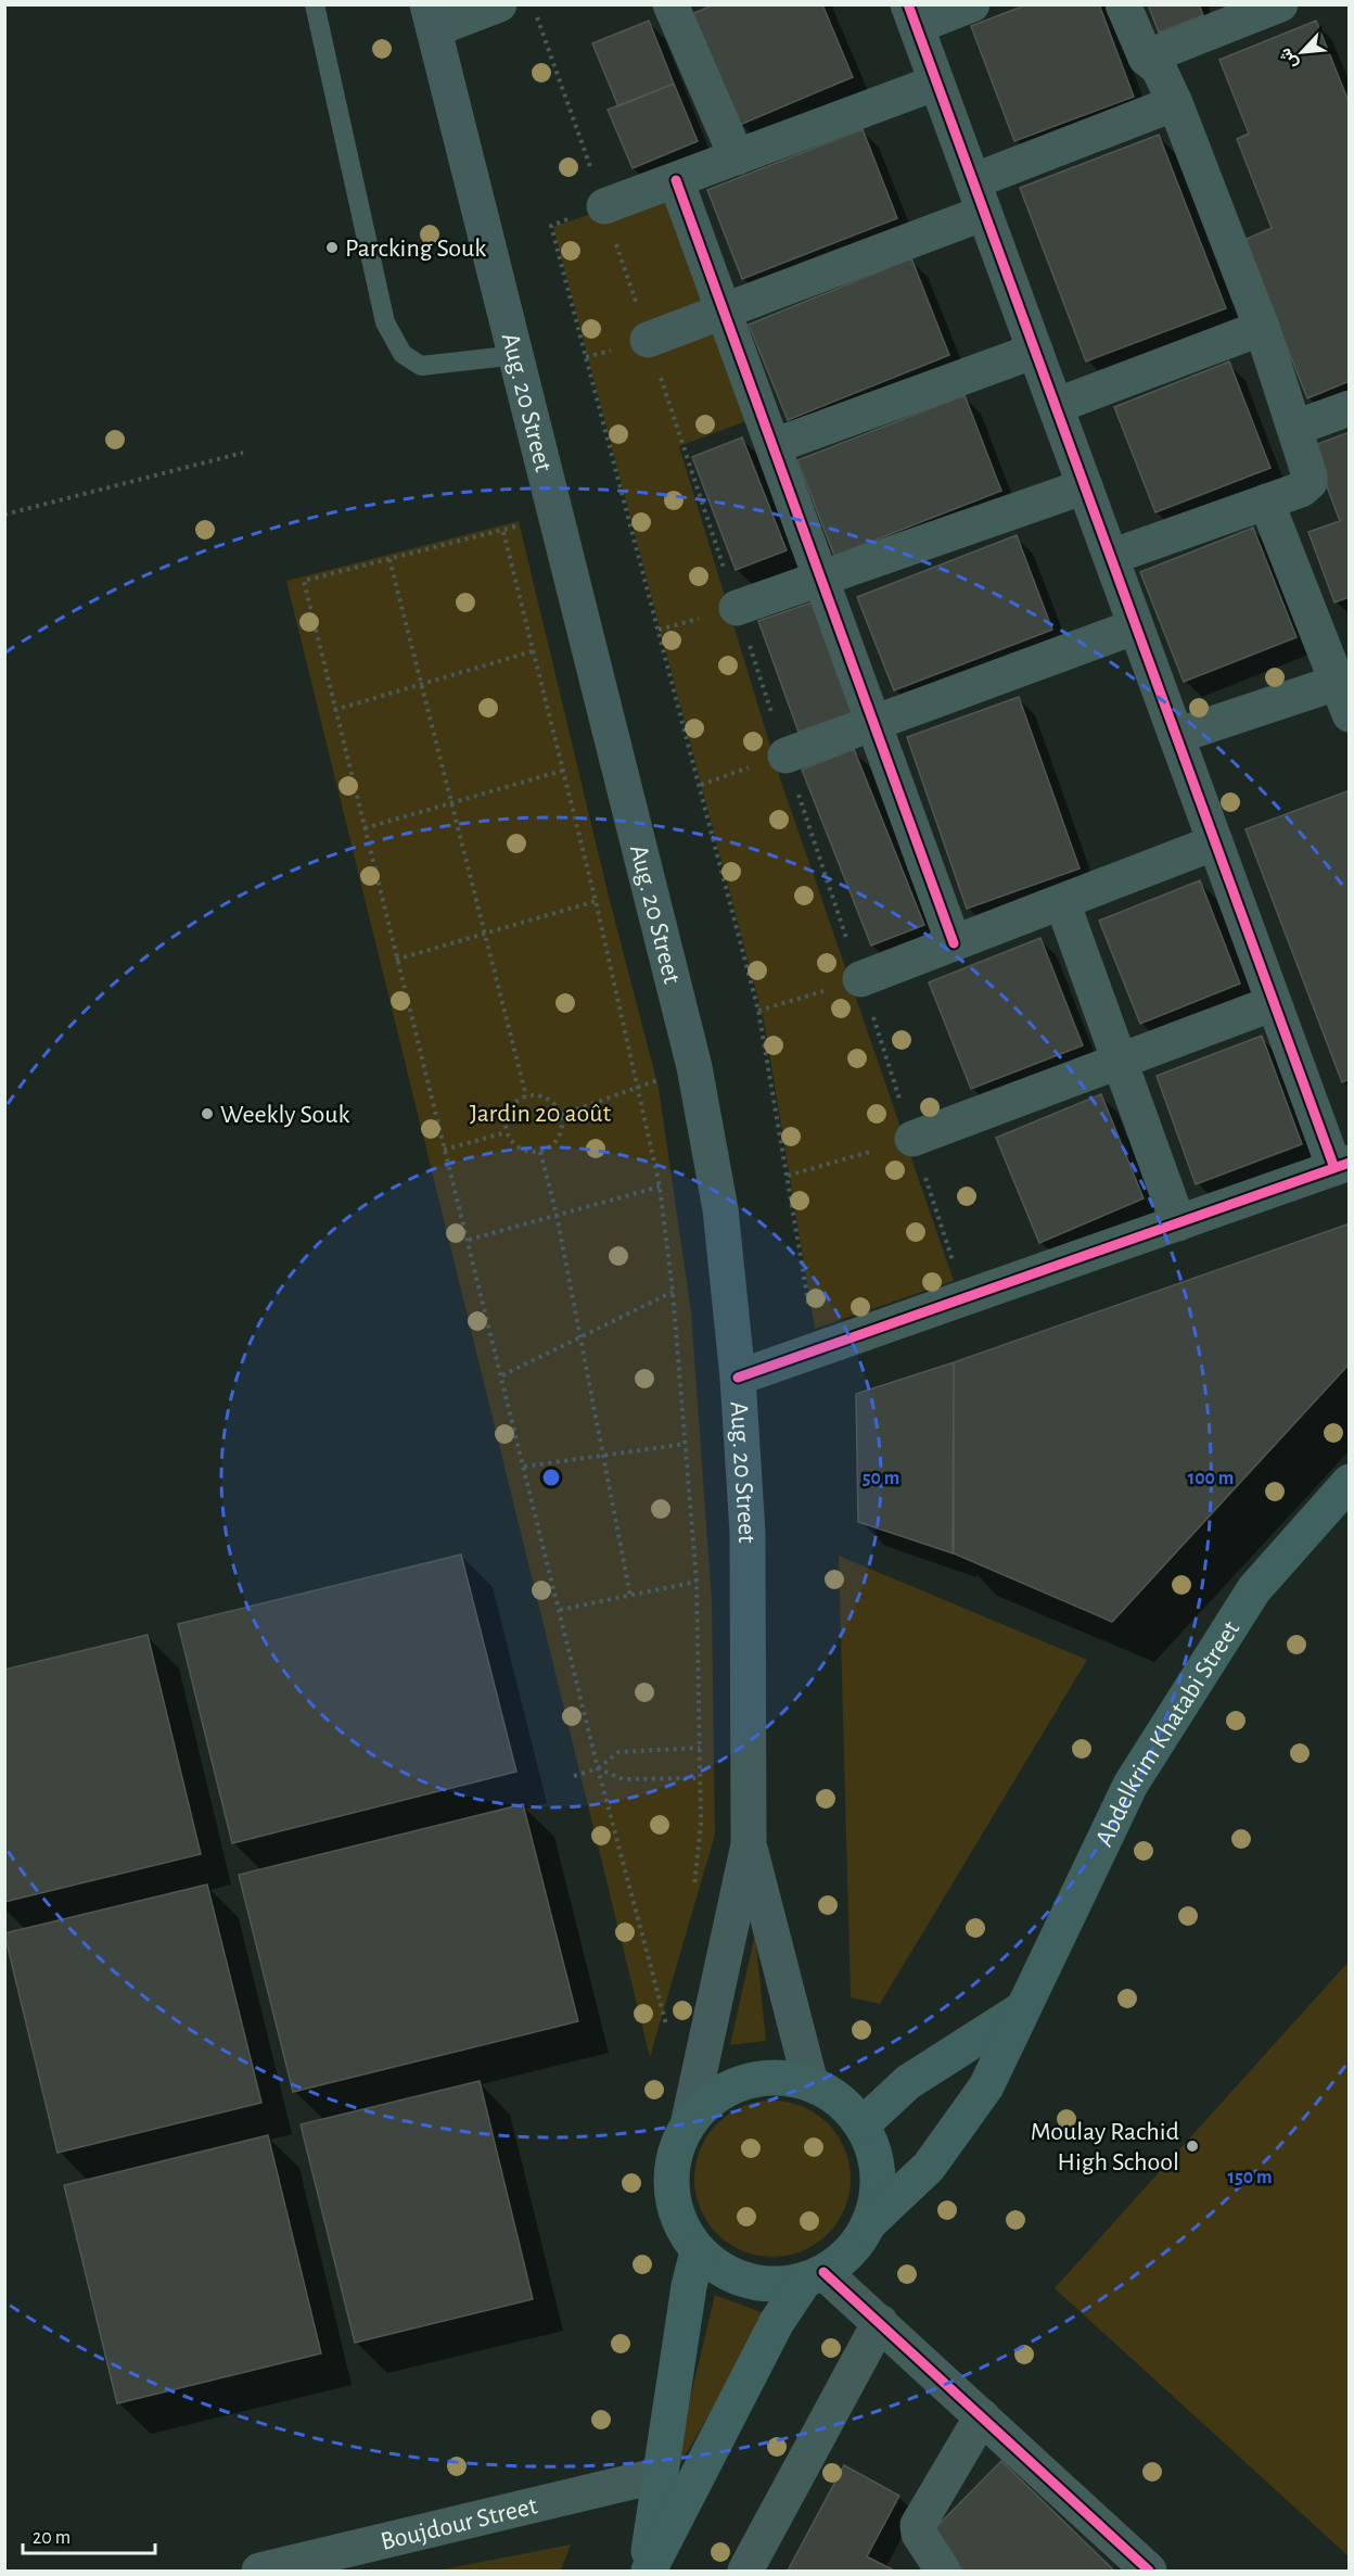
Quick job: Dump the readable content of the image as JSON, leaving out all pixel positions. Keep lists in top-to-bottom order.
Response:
{
  "streets": {
    "main road": ["Aug. 20 Street", "Abdelkrim Khatabi Street"],
    "street": ["Boujdour Street"]
  },
  "parks": ["Jardin 20 août"],
  "places": ["Parcking Souk", "Weekly Souk", "Moulay Rachid High School"],
  "scale_bar": "20 m",
  "north": "bottom left",
  "rings": ["50 m", "100 m", "150 m"]
}
